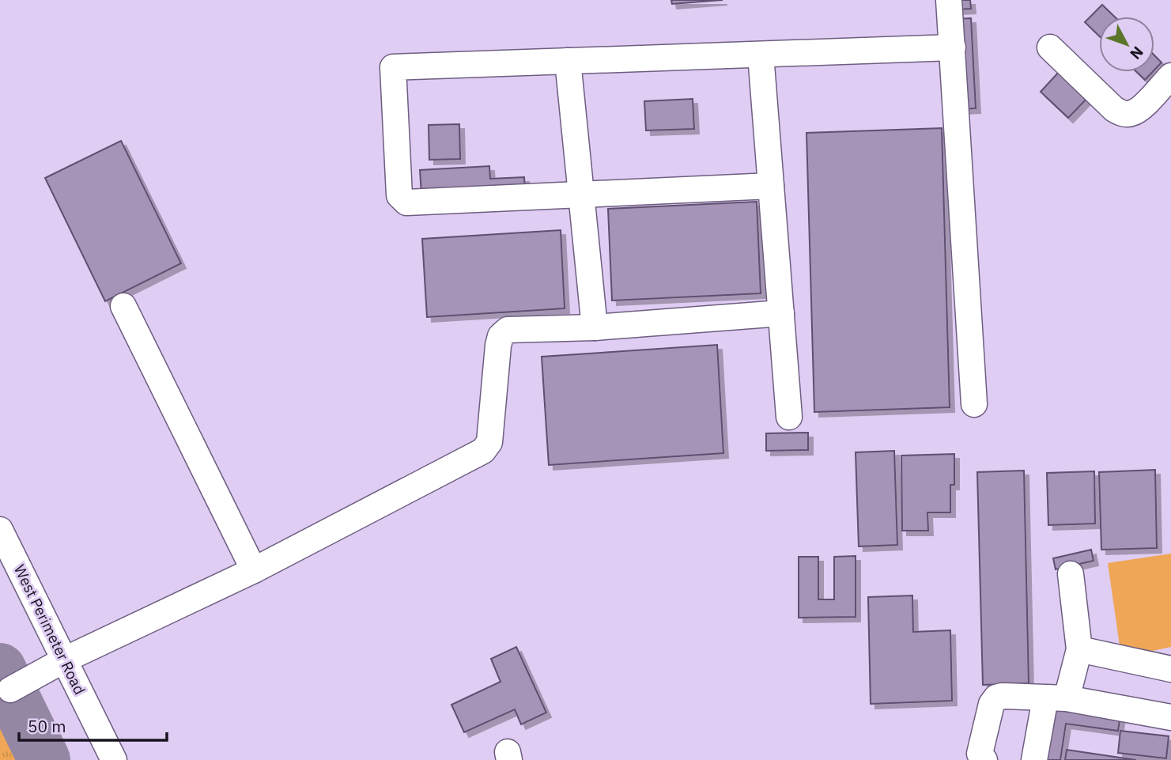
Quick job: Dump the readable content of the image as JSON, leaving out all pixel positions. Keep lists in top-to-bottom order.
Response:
{
  "streets": {
    "lane": ["West Perimeter Road"]
  },
  "scale_bar": "50 m",
  "north": "bottom right"
}
